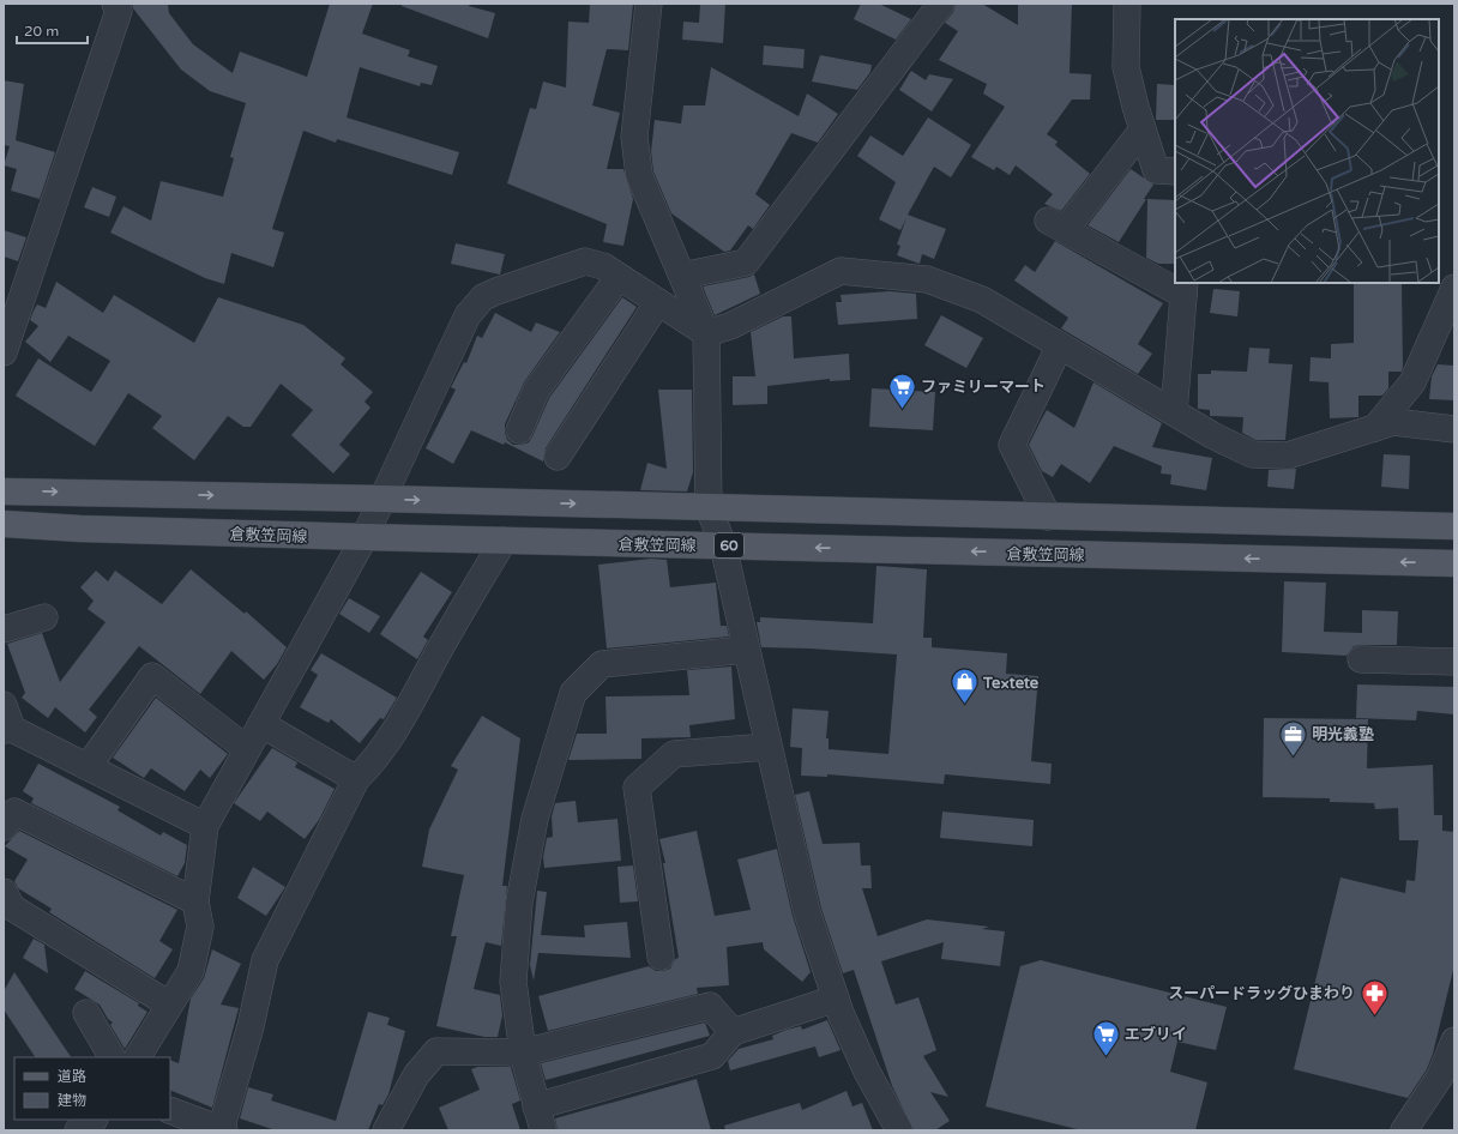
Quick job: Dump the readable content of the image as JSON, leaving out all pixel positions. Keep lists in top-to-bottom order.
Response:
{
  "streets": {
    "main road": ["倉敷笠岡線", "60"]
  },
  "places": {
    "supermarket": ["ファミリーマート", "エブリイ"],
    "shop": ["Te×tete"],
    "office": ["明光義塾"],
    "pharmacy": ["スーパードラッグひまわり"]
  },
  "legend": ["道路", "建物"],
  "scale_bar": "20 m"
}
